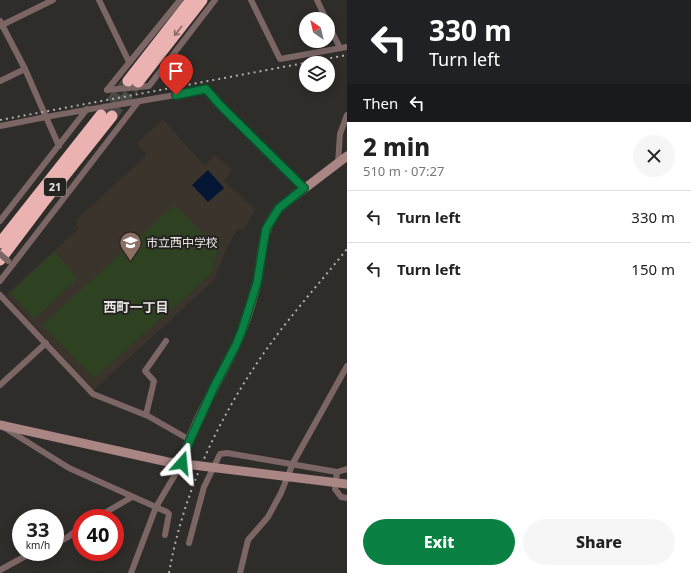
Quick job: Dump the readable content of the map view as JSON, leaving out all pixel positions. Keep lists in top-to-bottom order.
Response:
{
  "streets": {
    "highway": ["21"]
  },
  "districts": ["西町一丁目"],
  "places": {
    "school or university": ["市立西中学校"]
  },
  "north": "top left",
  "page": {
    "turn": ["330 m", "Turn left"],
    "then": "Then",
    "heading": ["2 min", "510 m · 07:27"],
    "list": [
      {
        "name": "Turn left",
        "value": "330 m"
      },
      {
        "name": "Turn left",
        "value": "150 m"
      }
    ],
    "speed": "33 km/h",
    "limit": "40",
    "buttons": ["Exit", "Share"]
  }
}
